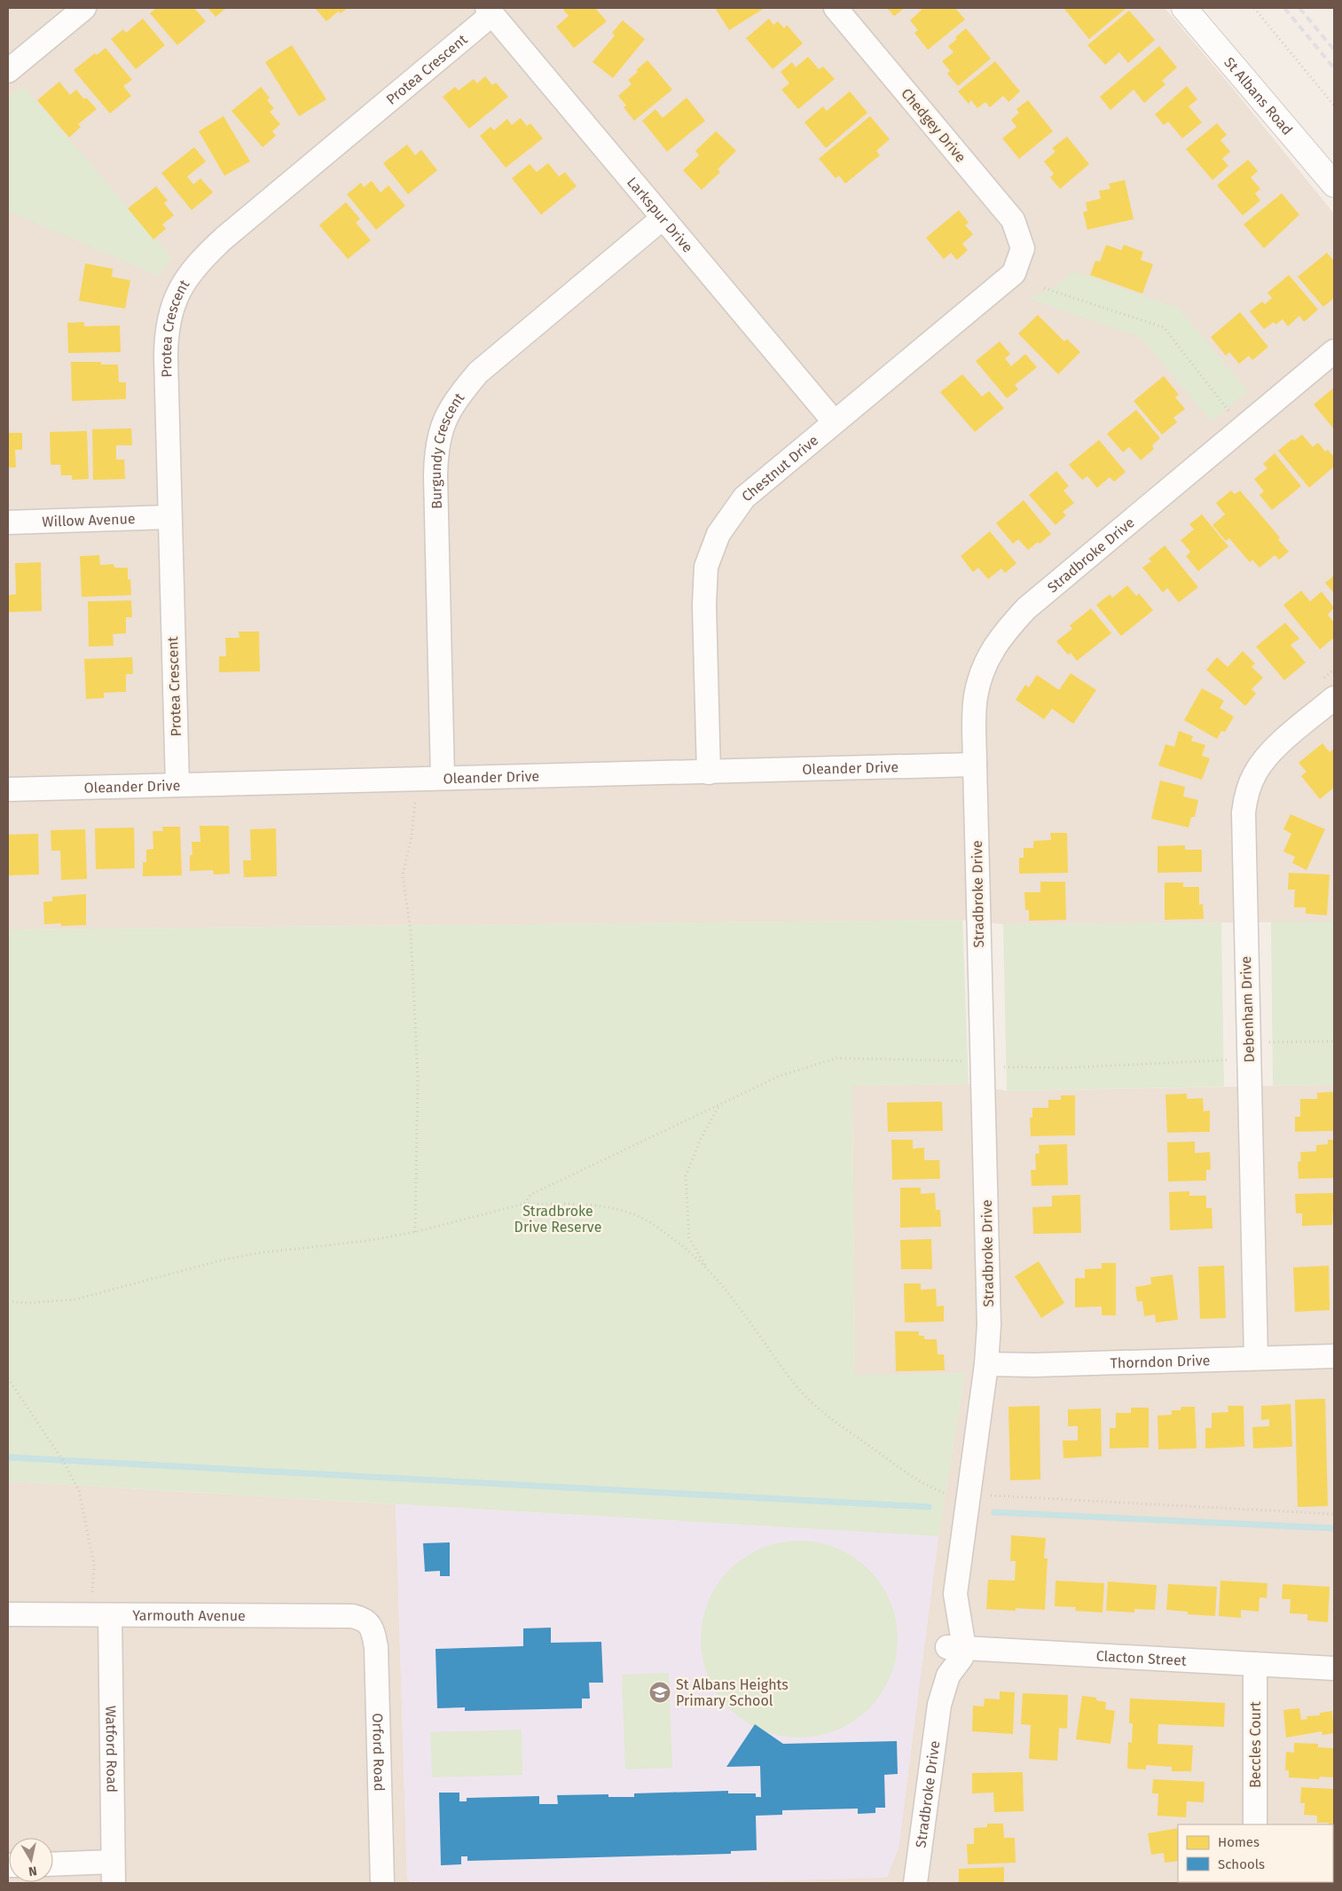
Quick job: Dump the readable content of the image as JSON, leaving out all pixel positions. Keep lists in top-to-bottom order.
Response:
{
  "streets": {
    "main road": ["St Albans Road"],
    "street": [
      "Protea Crescent",
      "Chedgey Drive",
      "Larkspur Drive",
      "Burgundy Crescent",
      "Chestnut Drive",
      "Willow Avenue",
      "Stradbroke Drive",
      "Oleander Drive",
      "Debenham Drive",
      "Thorndon Drive",
      "Yarmouth Avenue",
      "Clacton Street",
      "Beccles Court",
      "Watford Road",
      "Orford Road"
    ]
  },
  "crossings": [
    ["Protea Crescent", "Larkspur Drive"],
    ["Protea Crescent", "Willow Avenue"],
    ["Protea Crescent", "Oleander Drive"],
    ["Chedgey Drive", "Chestnut Drive"],
    ["Larkspur Drive", "Burgundy Crescent"],
    ["Larkspur Drive", "Chestnut Drive"],
    ["Burgundy Crescent", "Oleander Drive"],
    ["Chestnut Drive", "Oleander Drive"],
    ["Stradbroke Drive", "Oleander Drive"],
    ["Stradbroke Drive", "Thorndon Drive"],
    ["Stradbroke Drive", "Clacton Street"],
    ["Debenham Drive", "Thorndon Drive"],
    ["Yarmouth Avenue", "Watford Road"],
    ["Yarmouth Avenue", "Orford Road"],
    ["Clacton Street", "Beccles Court"]
  ],
  "parks": ["Stradbroke Drive Reserve"],
  "places": {
    "school or university": ["St Albans Heights Primary School"]
  },
  "legend": ["Homes", "Schools"],
  "north": "bottom"
}
